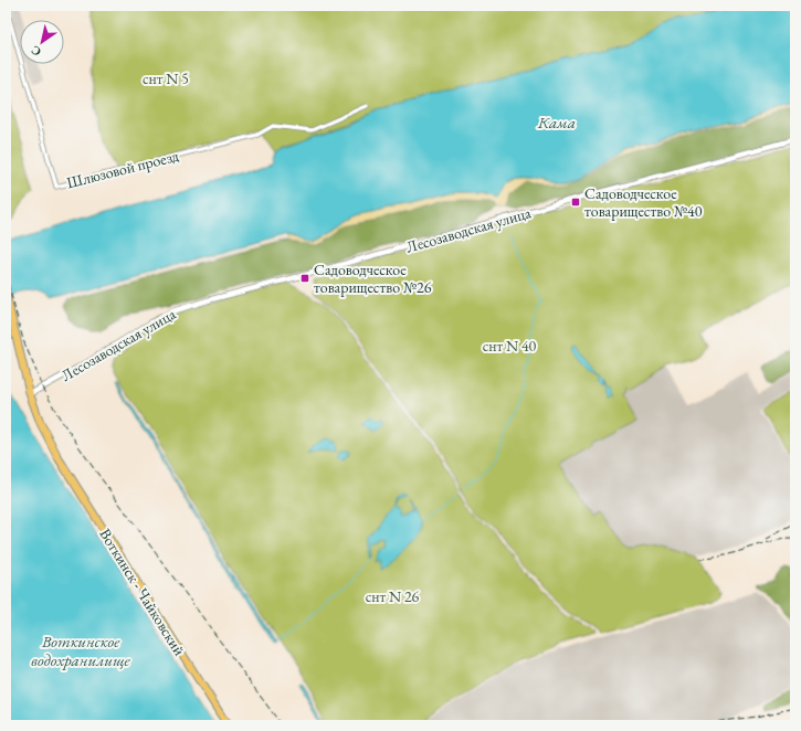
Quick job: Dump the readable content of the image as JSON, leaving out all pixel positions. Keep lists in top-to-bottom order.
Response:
{
  "streets": {
    "main road": ["Воткинск - Чайковский"],
    "street": ["Шлюзовой проезд", "Лесозаводская улица"]
  },
  "crossings": [
    ["Лесозаводская улица", "Воткинск - Чайковский"]
  ],
  "water": ["Кама", "Воткинское водохранилище"],
  "parks": ["снт N 5", "снт N 40", "снт N 26"],
  "places": {
    "transit": ["Садоводческое товарищество №40", "Садоводческое товарищество №26"]
  },
  "north": "bottom left"
}
